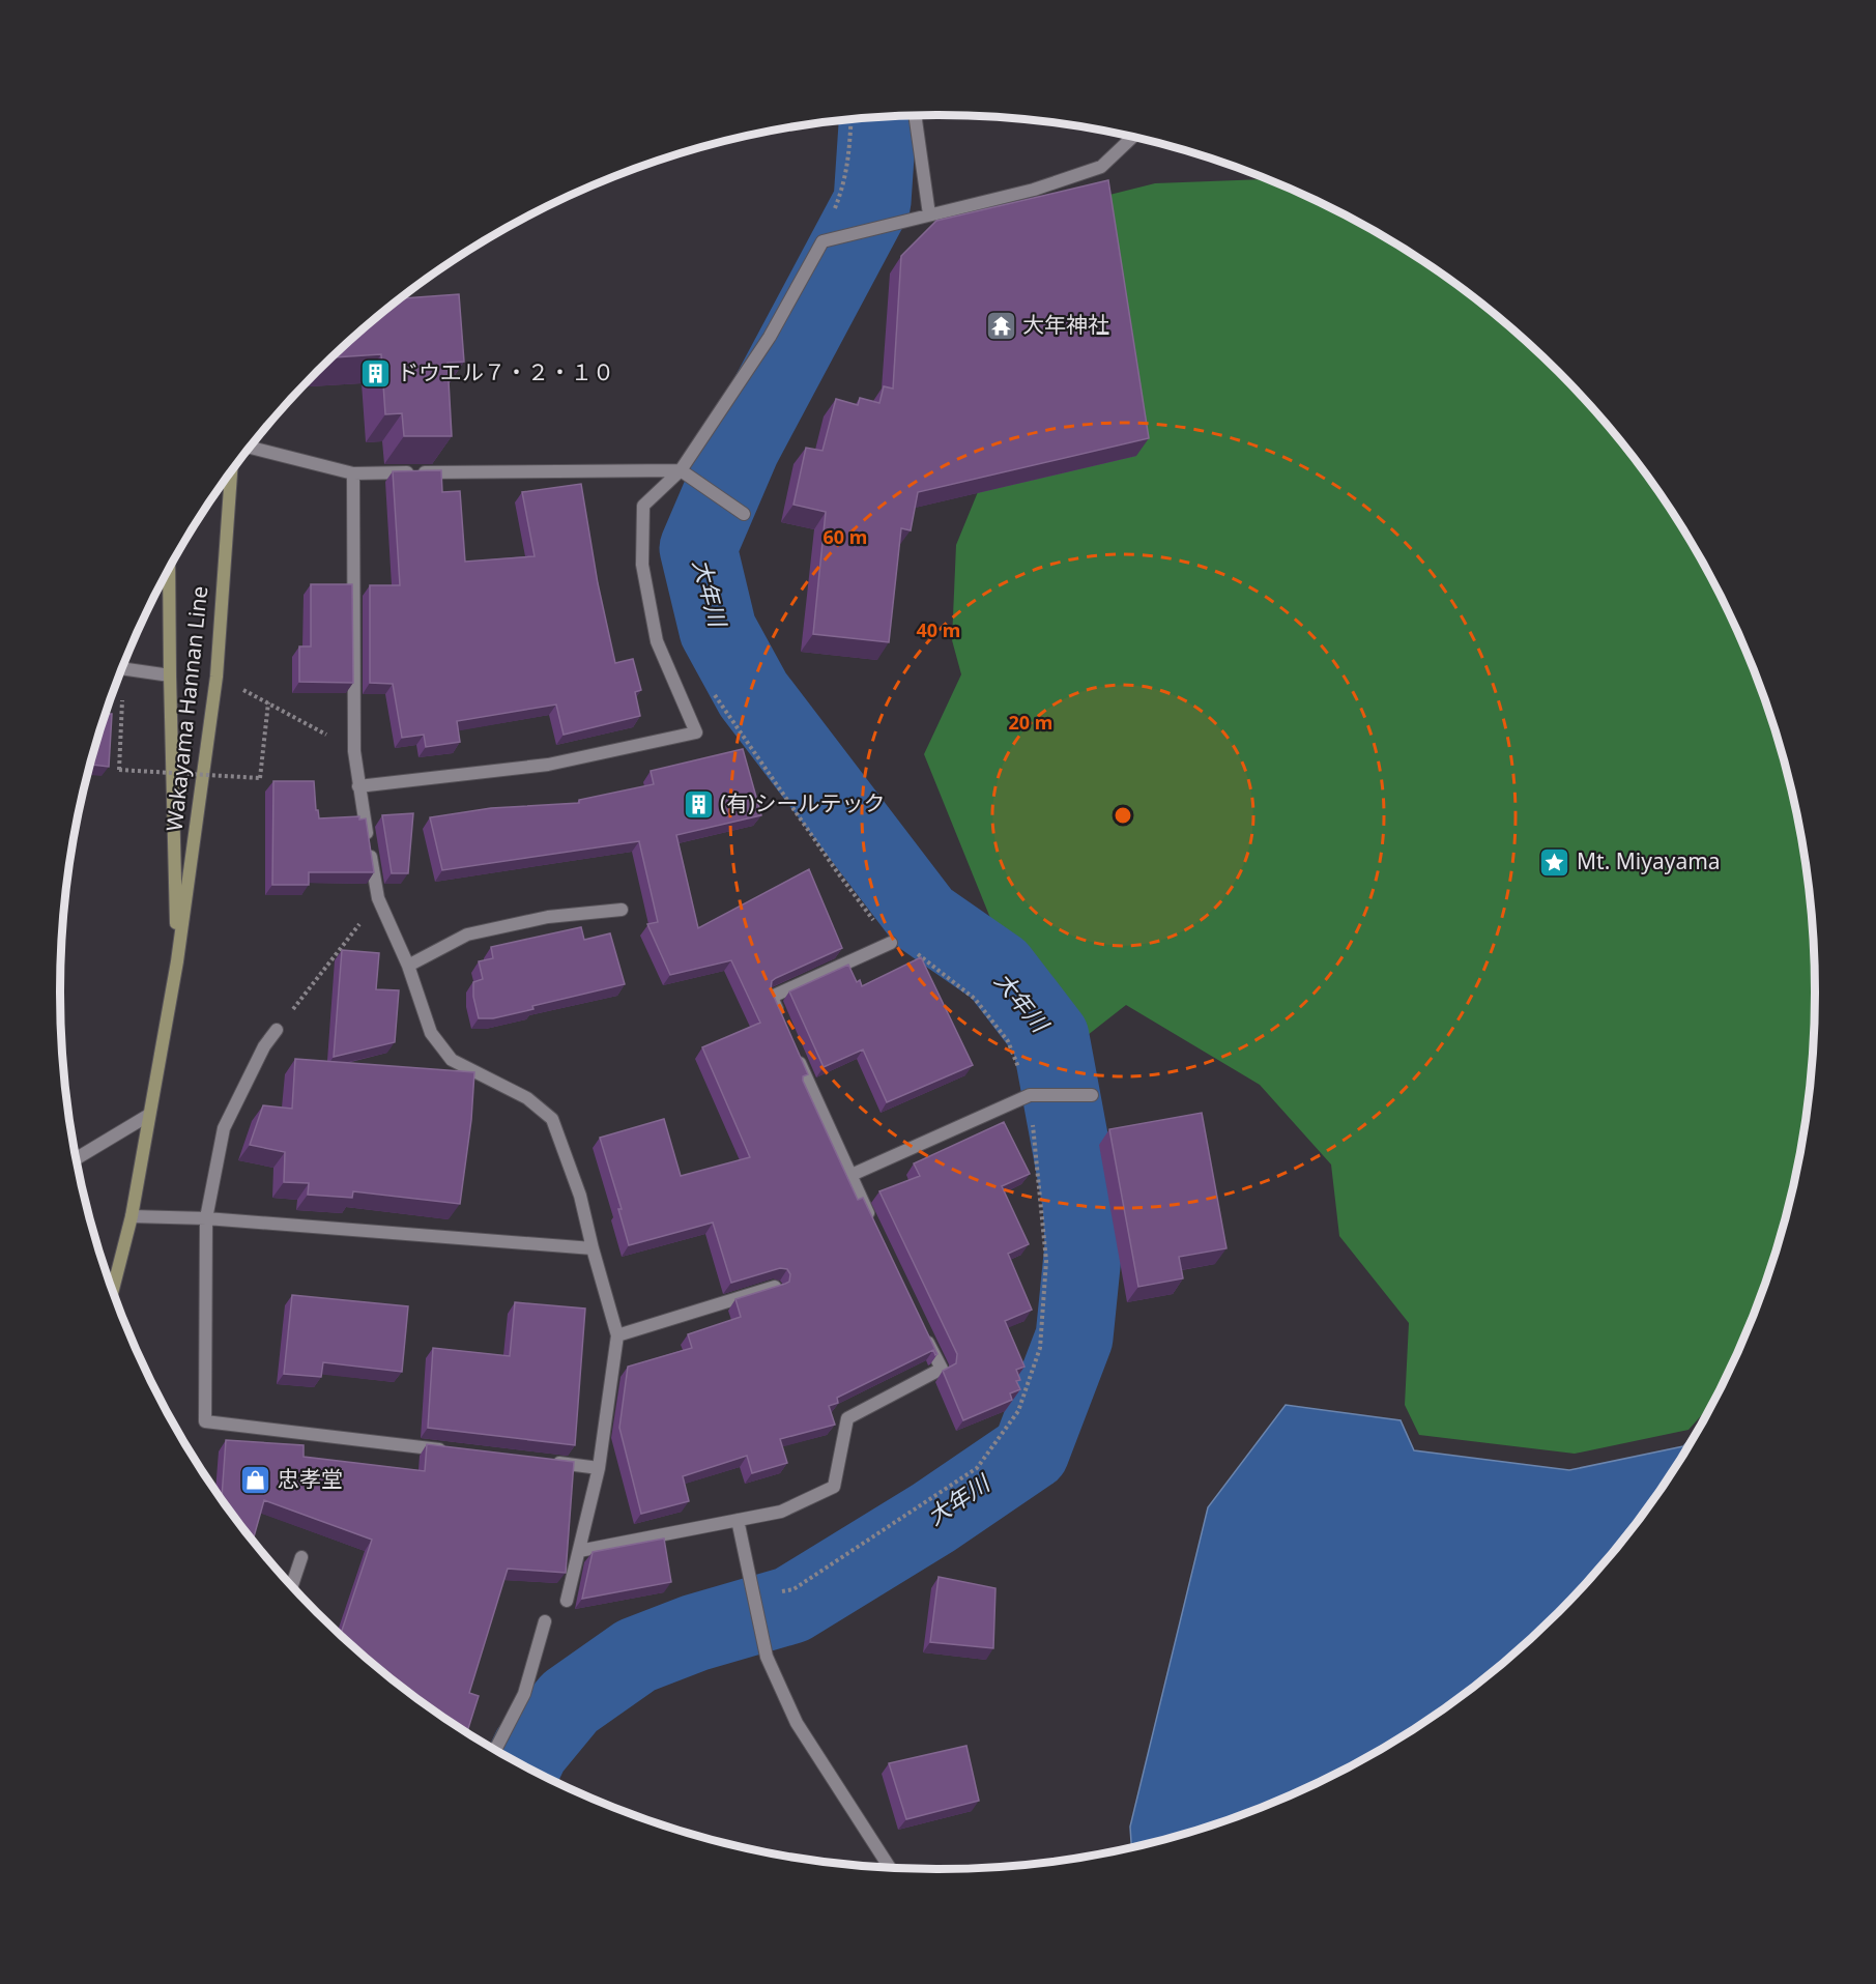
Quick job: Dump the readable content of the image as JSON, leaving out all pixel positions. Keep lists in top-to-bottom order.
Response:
{
  "streets": {
    "main road": ["Wakayama Hannan Line"]
  },
  "water": ["大年川"],
  "places": {
    "temple": ["大年神社"],
    "building": ["ドウエル７・２・１０", "(有)シールテック"],
    "place": ["Mt. Miyayama"],
    "shop": ["忠孝堂"]
  },
  "rings": ["60 m", "40 m", "20 m"]
}
